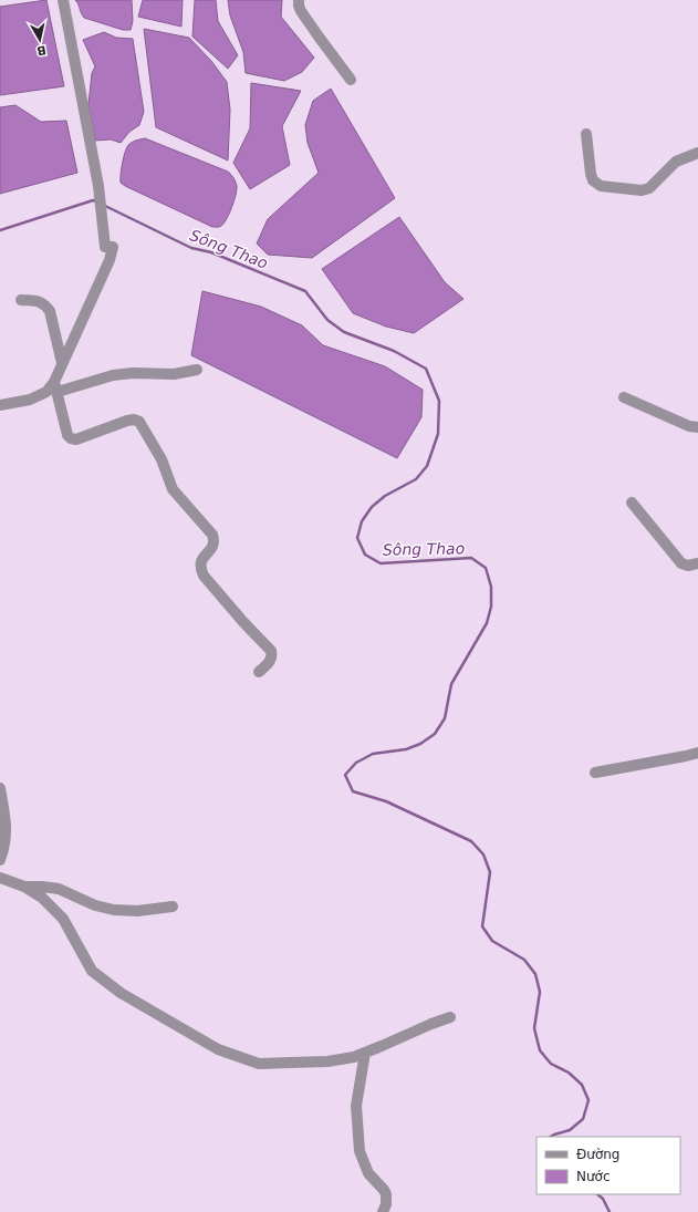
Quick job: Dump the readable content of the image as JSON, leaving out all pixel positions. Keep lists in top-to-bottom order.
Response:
{
  "water": ["Sông Thao"],
  "legend": ["Đường", "Nước"],
  "north": "bottom"
}
